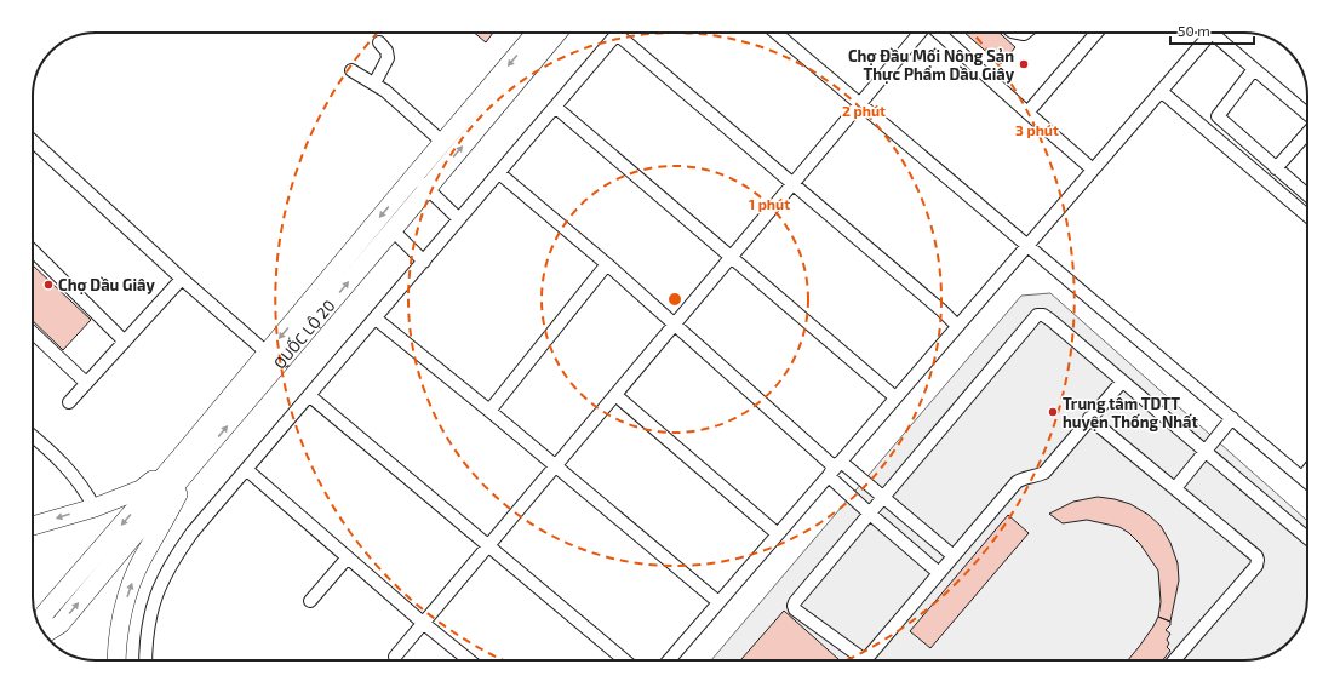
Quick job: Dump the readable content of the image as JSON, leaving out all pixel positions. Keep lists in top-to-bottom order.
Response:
{
  "streets": {
    "highway": ["QUỐC LỘ 20"]
  },
  "places": ["Chợ Đầu Mối Nông Sản Thực Phẩm Dầu Giây", "Chợ Dầu Giây", "Trung tâm TDTT huyện Thống Nhất"],
  "scale_bar": "50 m",
  "rings": ["2 phút", "3 phút", "1 phút"]
}
